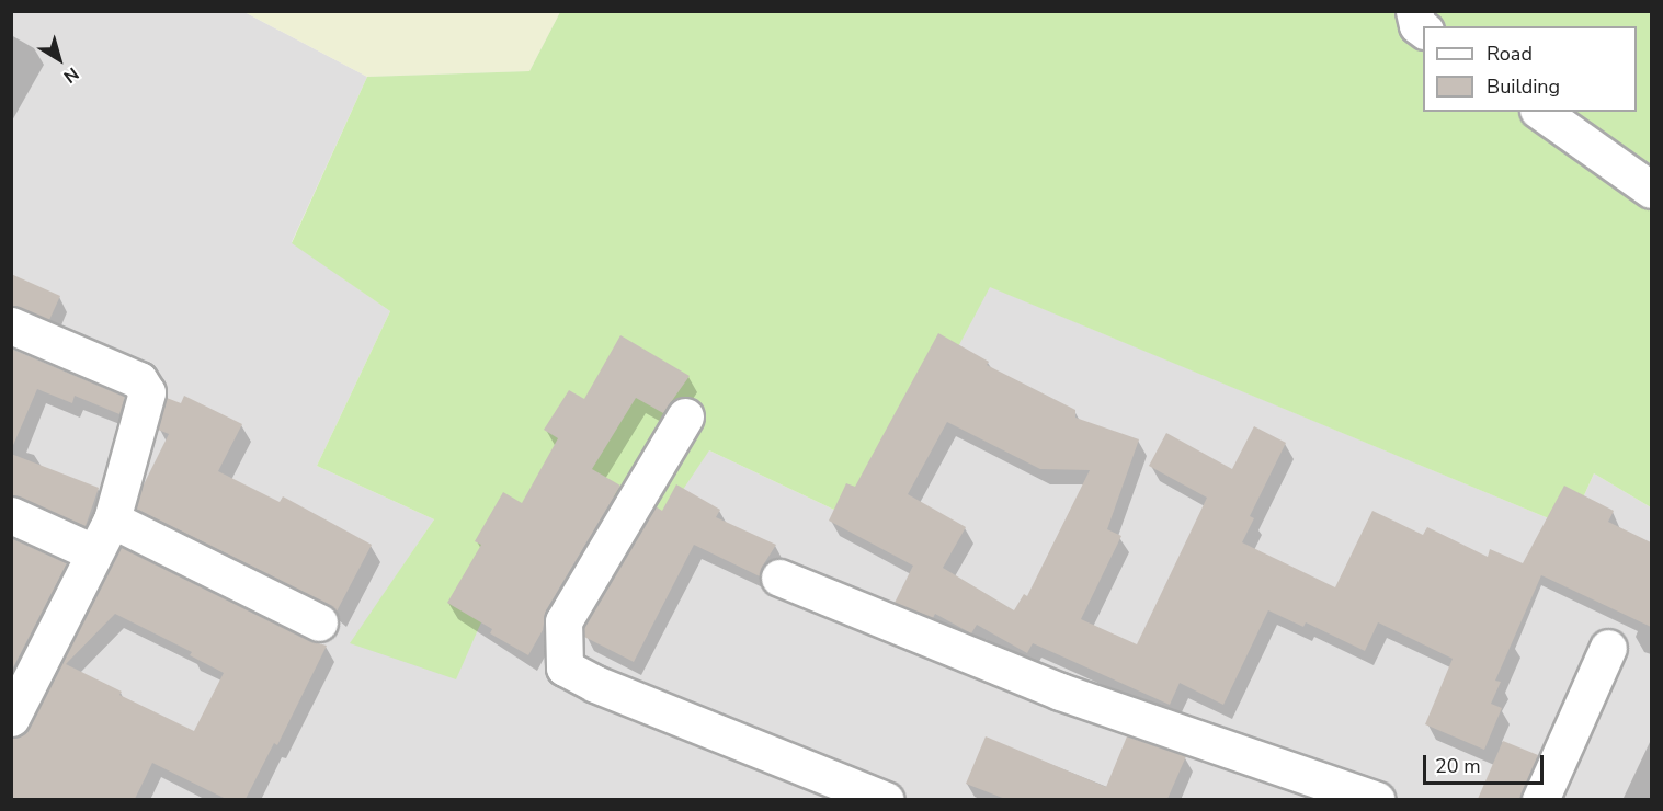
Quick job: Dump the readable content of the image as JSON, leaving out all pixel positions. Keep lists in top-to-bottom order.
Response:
{
  "legend": ["Road", "Building"],
  "scale_bar": "20 m",
  "north": "bottom right"
}
